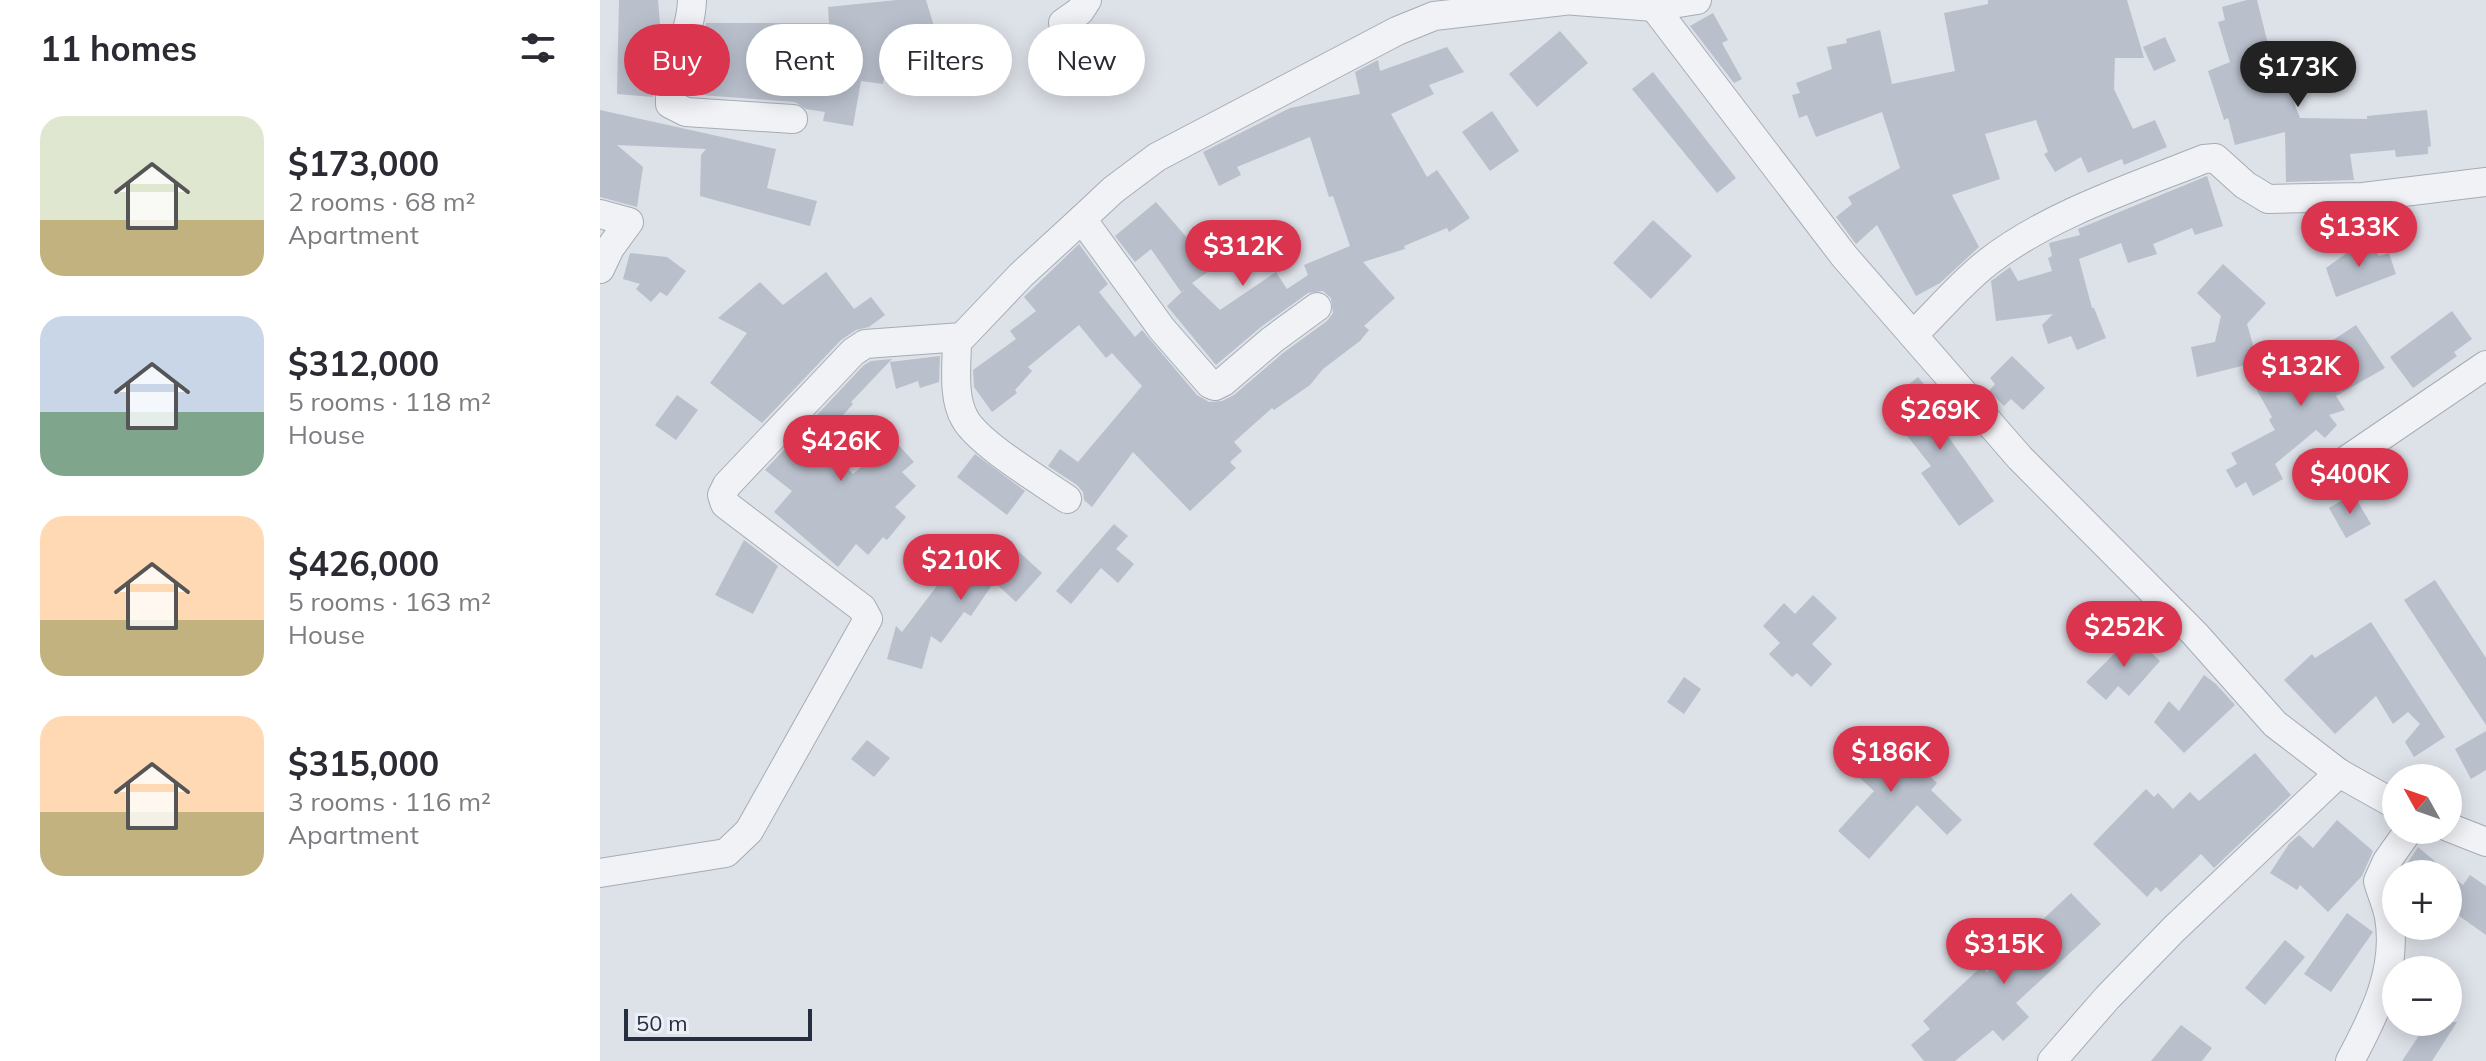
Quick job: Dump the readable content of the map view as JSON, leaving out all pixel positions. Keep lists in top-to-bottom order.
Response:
{
  "scale_bar": "50 m",
  "north": "top left",
  "page": {
    "heading": "11 homes",
    "chip": [
      "Buy",
      "Rent",
      "Filters",
      "New"
    ],
    "price": [
      "$173K",
      "$133K",
      "$312K",
      "$132K",
      "$269K",
      "$426K",
      "$400K",
      "$210K",
      "$252K",
      "$186K",
      "$315K"
    ],
    "list": [
      {
        "name": "$173,000",
        "note": "2 rooms · 68 m² · Apartment"
      },
      {
        "name": "$312,000",
        "note": "5 rooms · 118 m² · House"
      },
      {
        "name": "$426,000",
        "note": "5 rooms · 163 m² · House"
      },
      {
        "name": "$315,000",
        "note": "3 rooms · 116 m² · Apartment"
      }
    ],
    "map_buttons": ["+", "−"],
    "scale": "50 m"
  }
}
